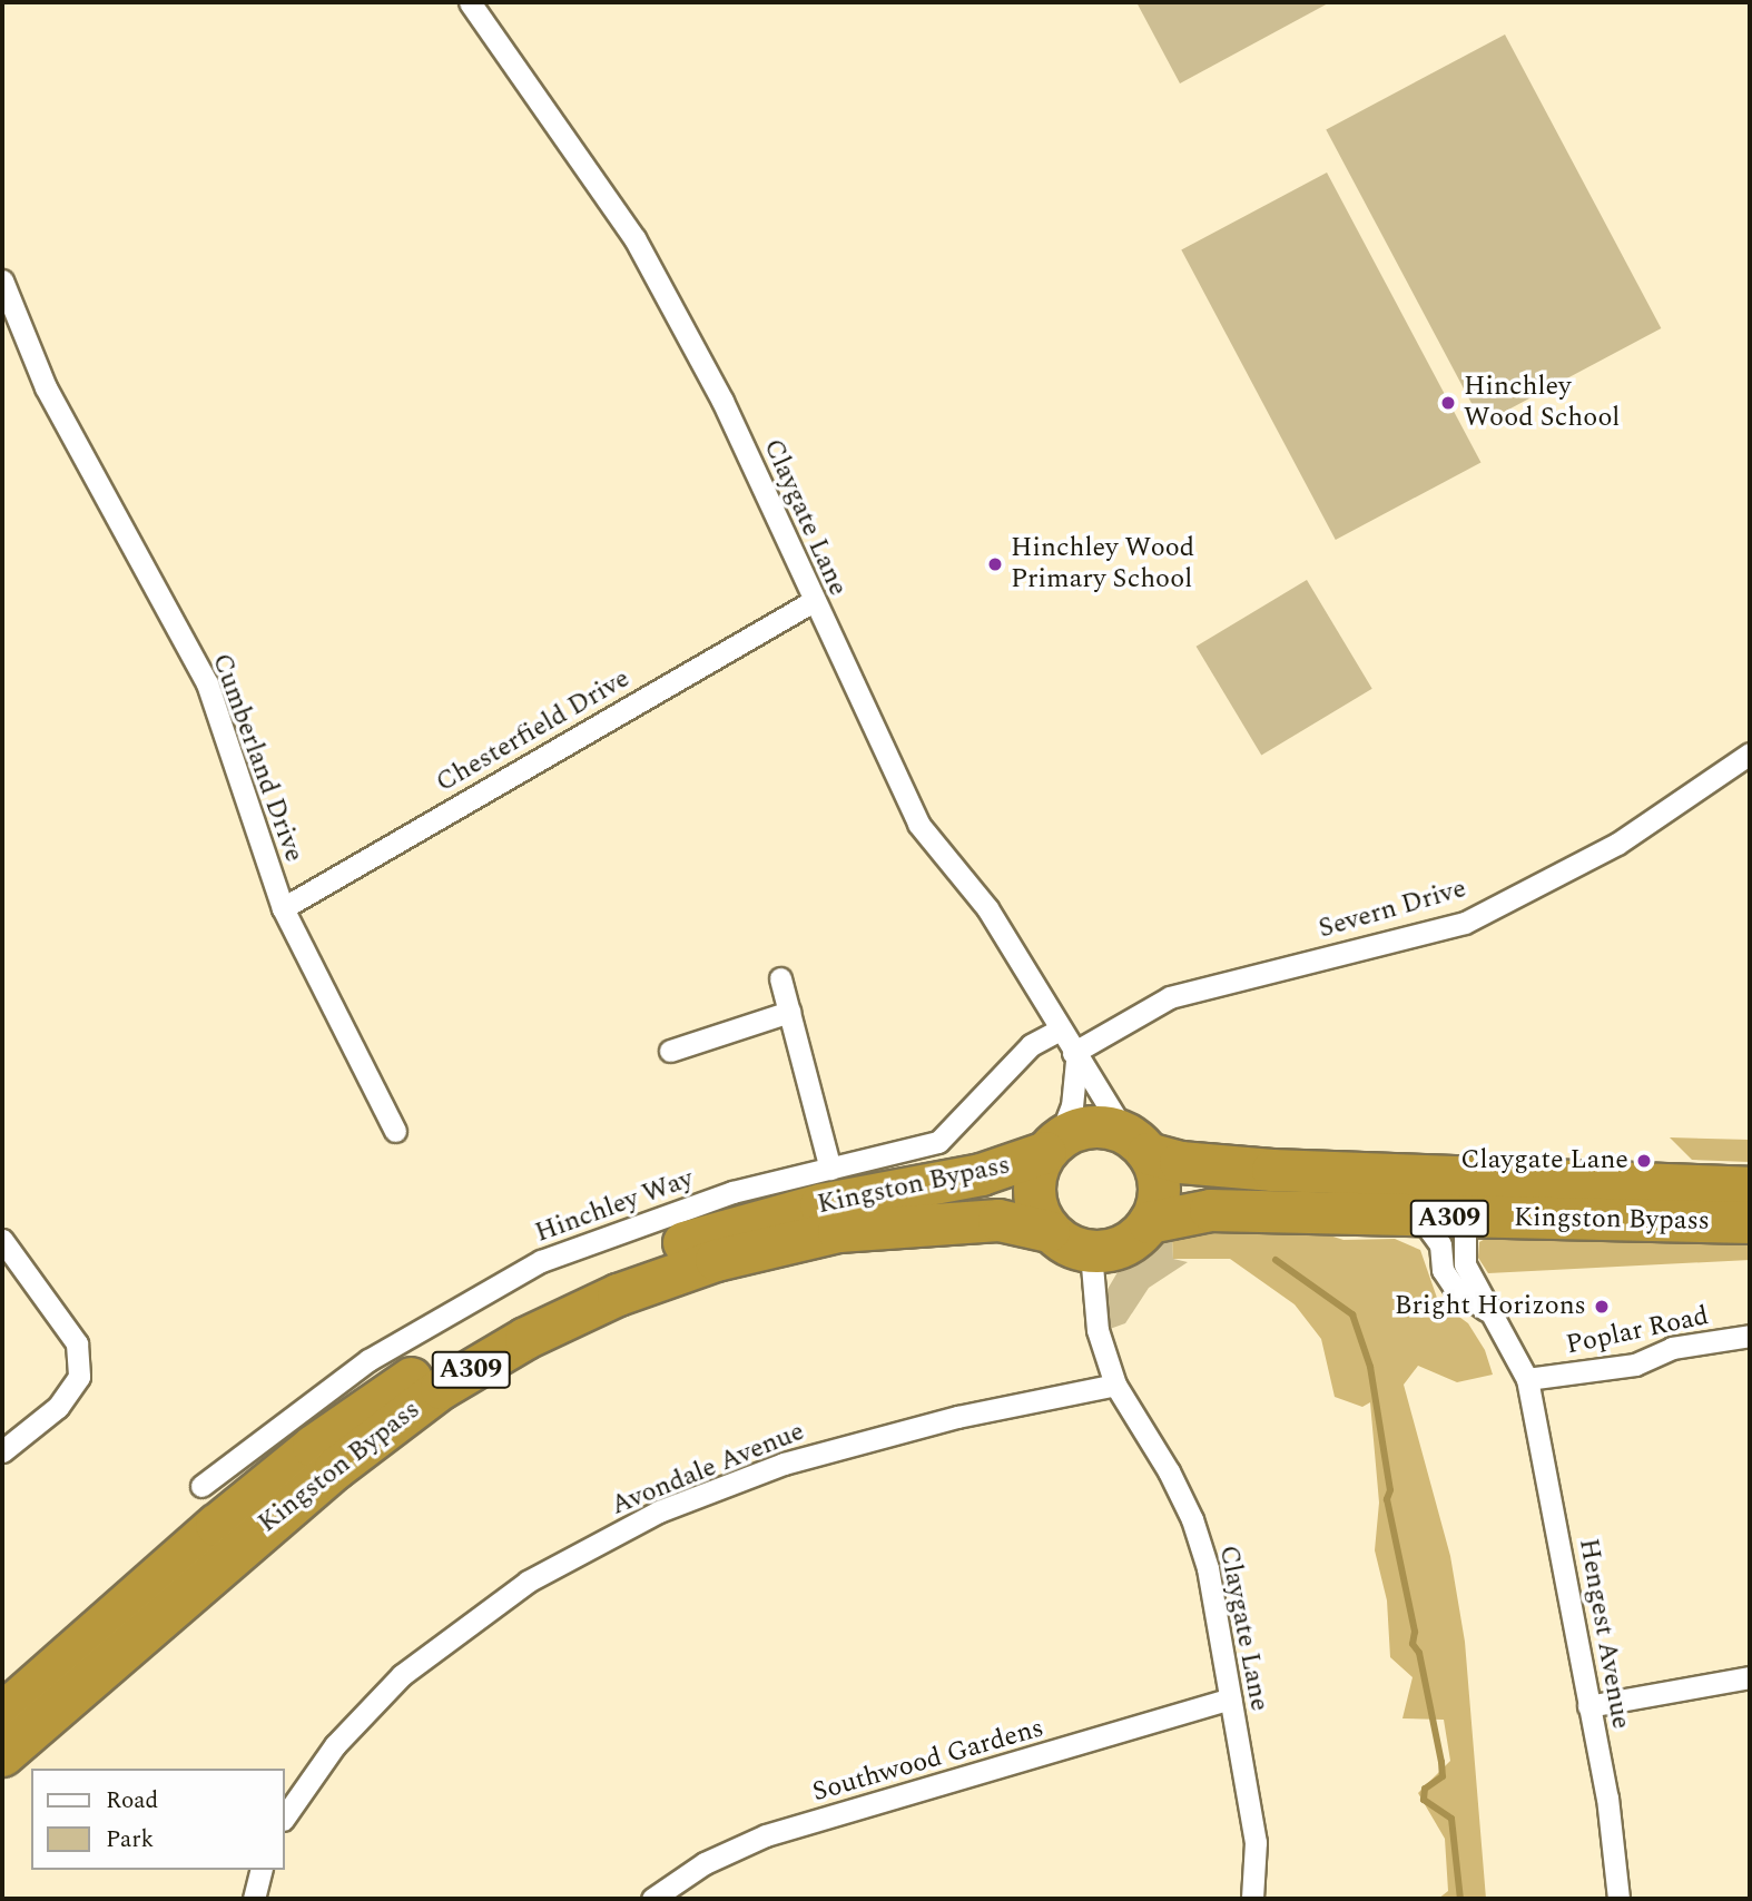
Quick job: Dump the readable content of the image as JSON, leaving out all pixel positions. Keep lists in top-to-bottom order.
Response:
{
  "streets": {
    "highway": ["Kingston Bypass", "A309"],
    "street": [
      "Claygate Lane",
      "Chesterfield Drive",
      "Cumberland Drive",
      "Severn Drive",
      "Hinchley Way",
      "Poplar Road",
      "Avondale Avenue",
      "Hengest Avenue",
      "Southwood Gardens"
    ]
  },
  "crossings": [
    ["Claygate Lane", "Chesterfield Drive"],
    ["Claygate Lane", "Severn Drive"],
    ["Claygate Lane", "Kingston Bypass"],
    ["Claygate Lane", "Hinchley Way"],
    ["Claygate Lane", "Avondale Avenue"],
    ["Claygate Lane", "Southwood Gardens"],
    ["Chesterfield Drive", "Cumberland Drive"],
    ["Poplar Road", "Hengest Avenue"]
  ],
  "places": [
    "Hinchley Wood School",
    "Hinchley Wood Primary School",
    "Claygate Lane",
    "Bright Horizons"
  ],
  "legend": ["Road", "Park"]
}
